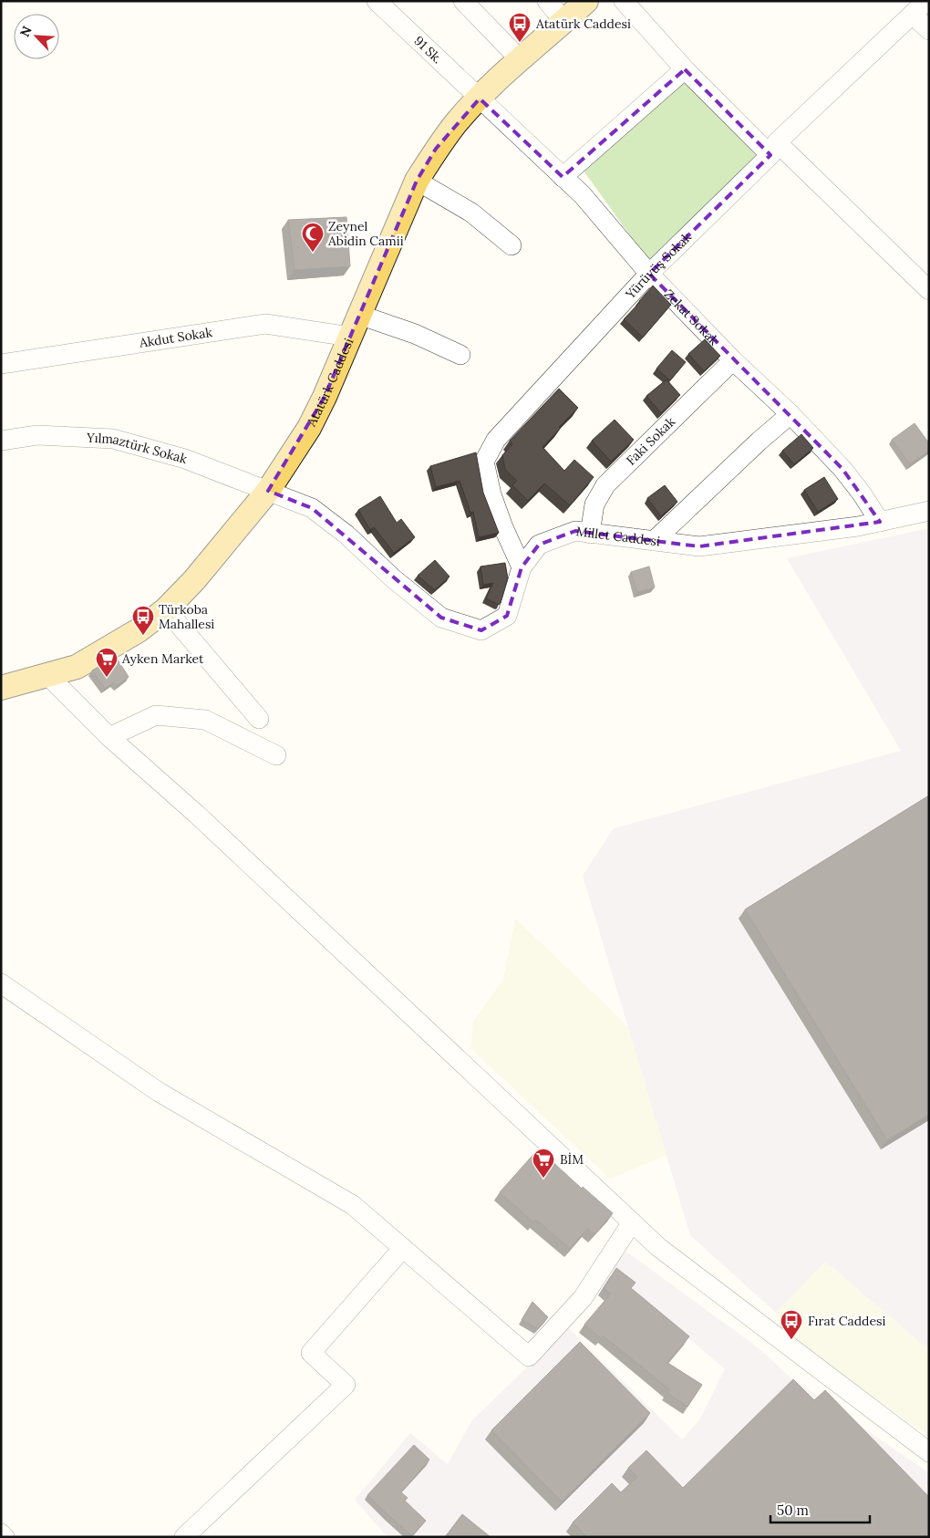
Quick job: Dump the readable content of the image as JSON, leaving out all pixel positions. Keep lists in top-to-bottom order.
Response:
{
  "streets": {
    "main road": ["Atatürk Caddesi"],
    "street": [
      "91 Sk.",
      "Yürüyüş Sokak",
      "Zekat Sokak",
      "Akdut Sokak",
      "Faki Sokak",
      "Yılmaztürk Sokak",
      "Millet Caddesi"
    ]
  },
  "crossings": [
    ["91 Sk.", "Zekat Sokak"],
    ["91 Sk.", "Atatürk Caddesi"],
    ["Yürüyüş Sokak", "Zekat Sokak"],
    ["Yürüyüş Sokak", "Millet Caddesi"],
    ["Zekat Sokak", "Atatürk Caddesi"],
    ["Zekat Sokak", "Faki Sokak"],
    ["Zekat Sokak", "Millet Caddesi"],
    ["Akdut Sokak", "Atatürk Caddesi"],
    ["Atatürk Caddesi", "Yılmaztürk Sokak"],
    ["Atatürk Caddesi", "Millet Caddesi"],
    ["Faki Sokak", "Millet Caddesi"],
    ["Yılmaztürk Sokak", "Millet Caddesi"]
  ],
  "places": {
    "bus stop": ["Atatürk Caddesi", "Türkoba Mahallesi", "Fırat Caddesi"],
    "mosque": ["Zeynel Abidin Camii"],
    "supermarket": ["Ayken Market", "BİM"]
  },
  "scale_bar": "50 m",
  "north": "top left"
}
